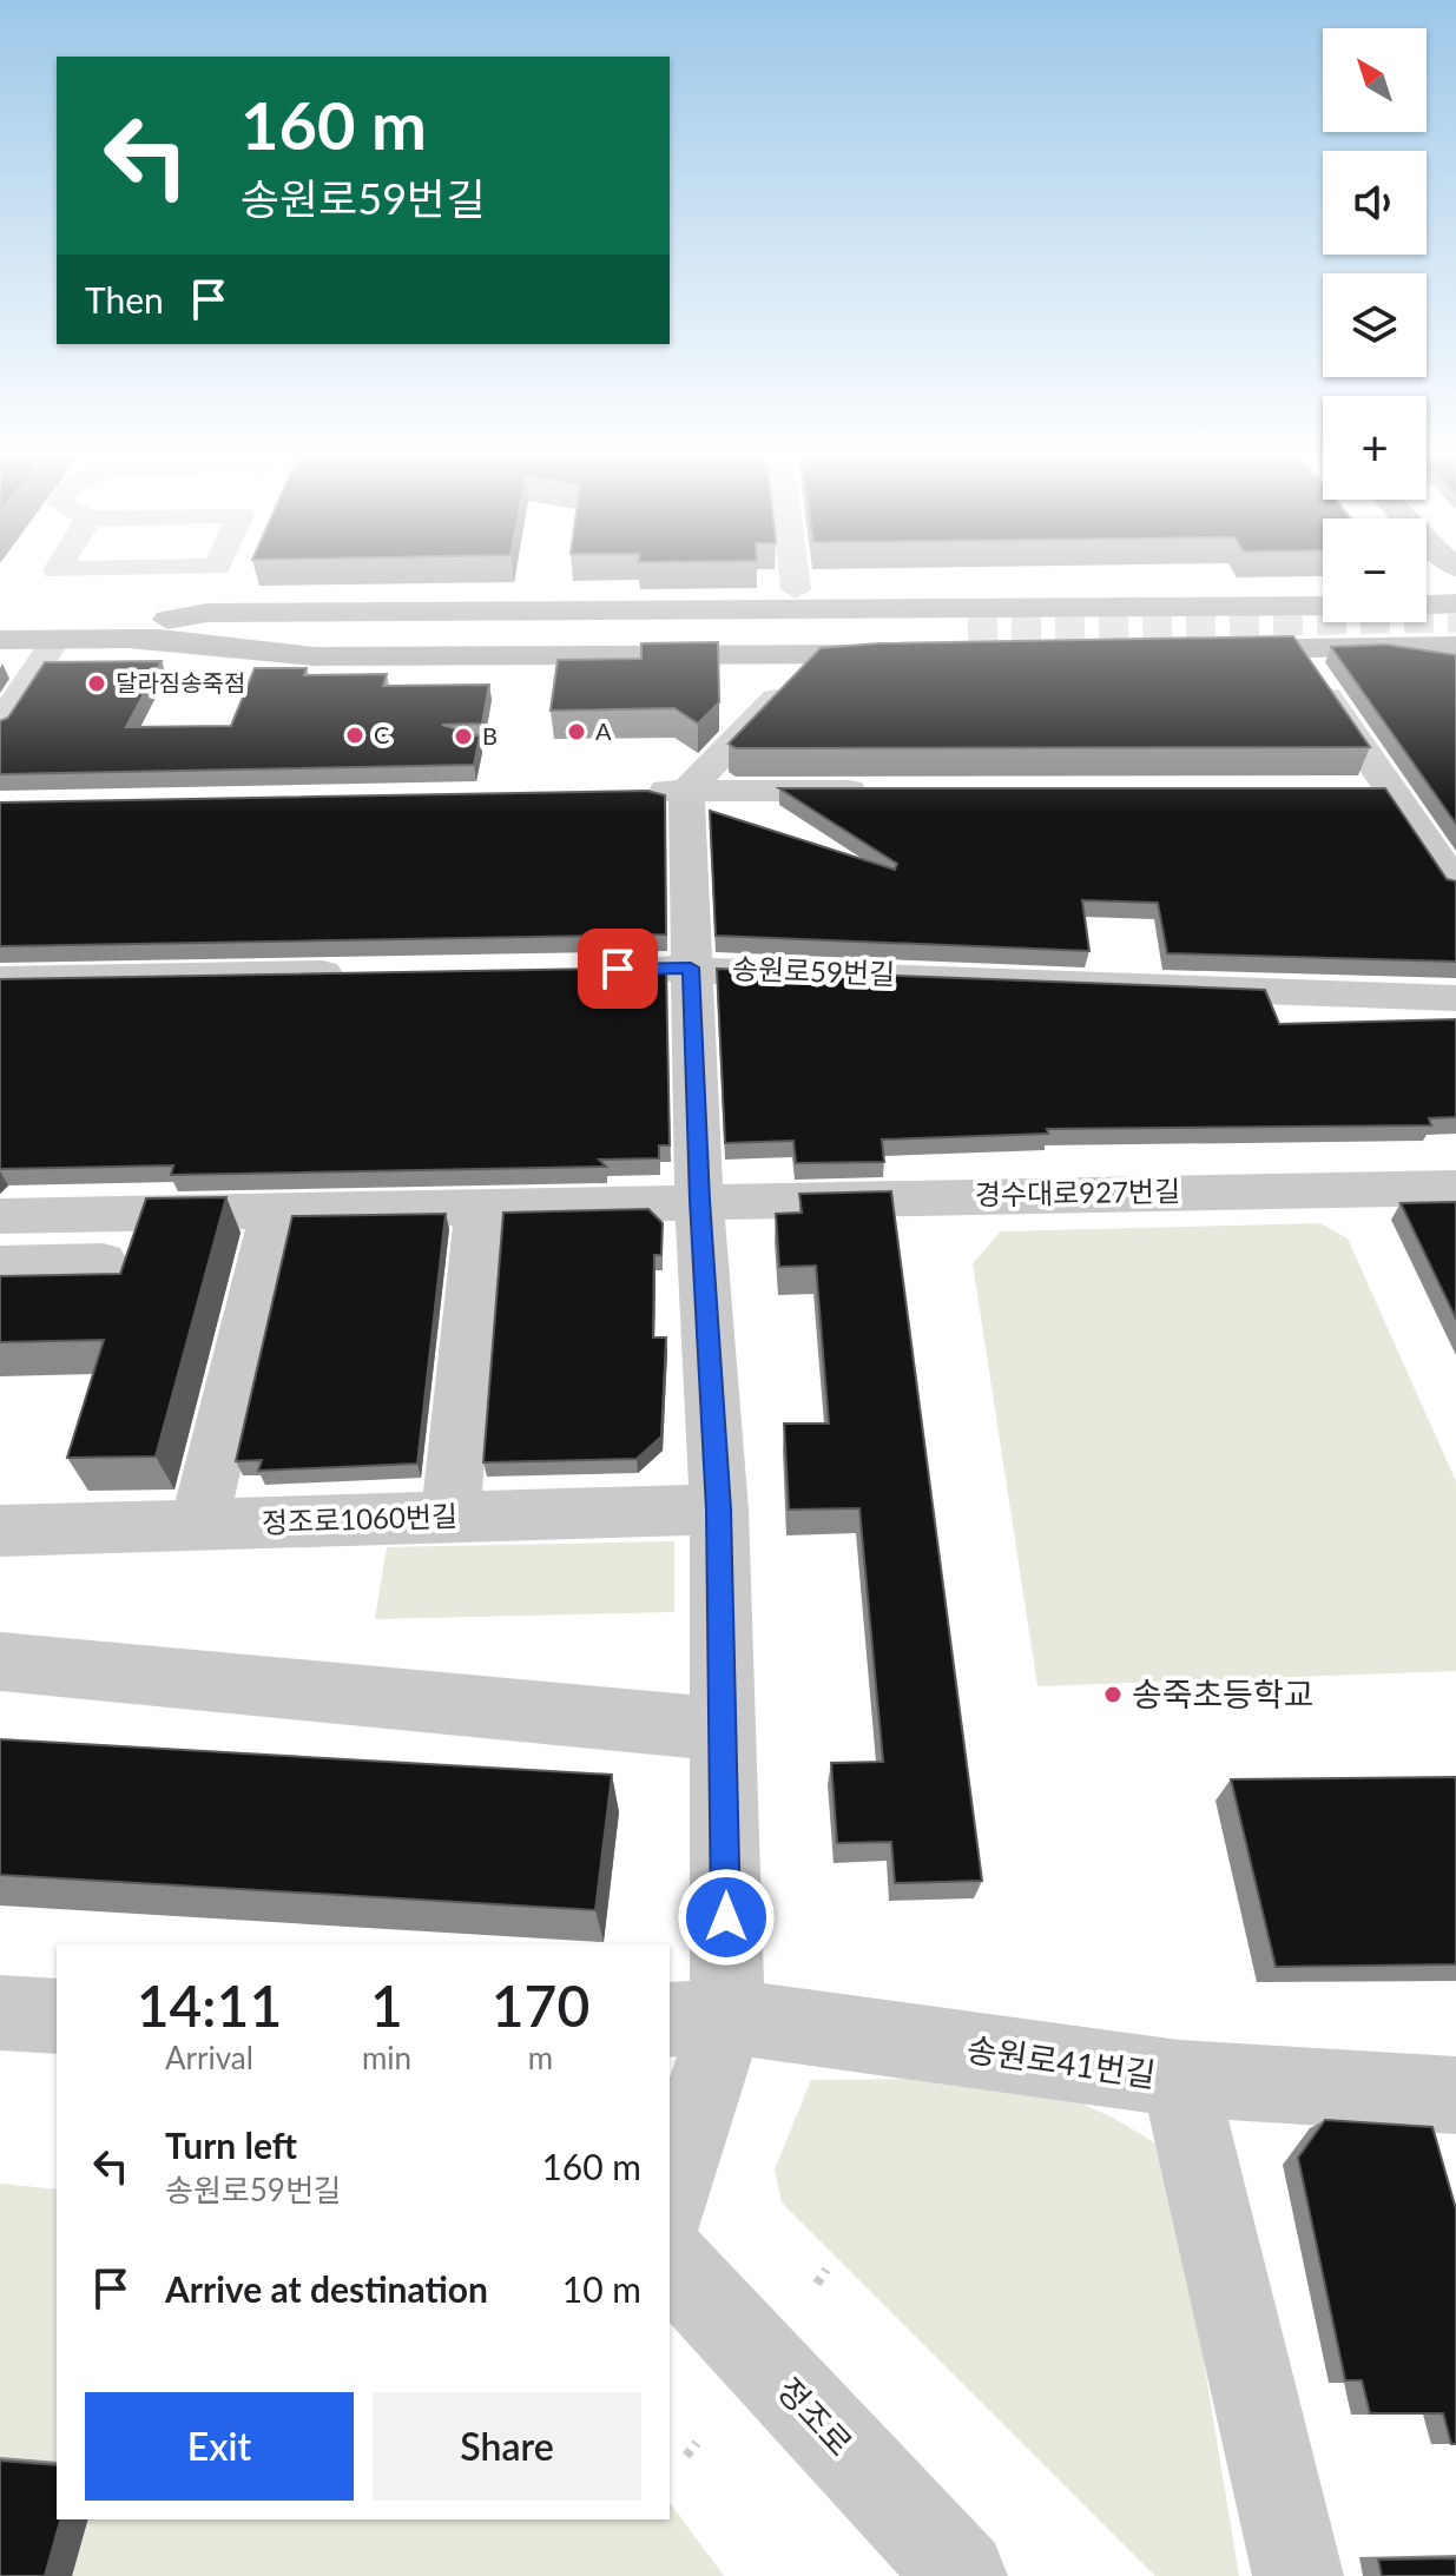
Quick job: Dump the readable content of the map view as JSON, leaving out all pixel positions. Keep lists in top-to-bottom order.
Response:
{
  "streets": {
    "street": [
      "송원로59번길",
      "경수대로927번길",
      "정조로1060번길",
      "송원로41번길",
      "정조로"
    ]
  },
  "places": [
    "달라짐송죽점",
    "A",
    "C",
    "B",
    "송죽초등학교"
  ],
  "north": "top left",
  "page": {
    "map_buttons": ["+", "−"],
    "turn": ["160 m", "송원로59번길"],
    "then": "Then",
    "eta": [
      "14:11",
      "Arrival",
      "1",
      "min",
      "170",
      "m"
    ],
    "list": [
      {
        "name": "Turn left",
        "note": "송원로59번길",
        "value": "160 m"
      },
      {
        "name": "Arrive at destination",
        "value": "10 m"
      }
    ],
    "buttons": ["Exit", "Share"]
  }
}
